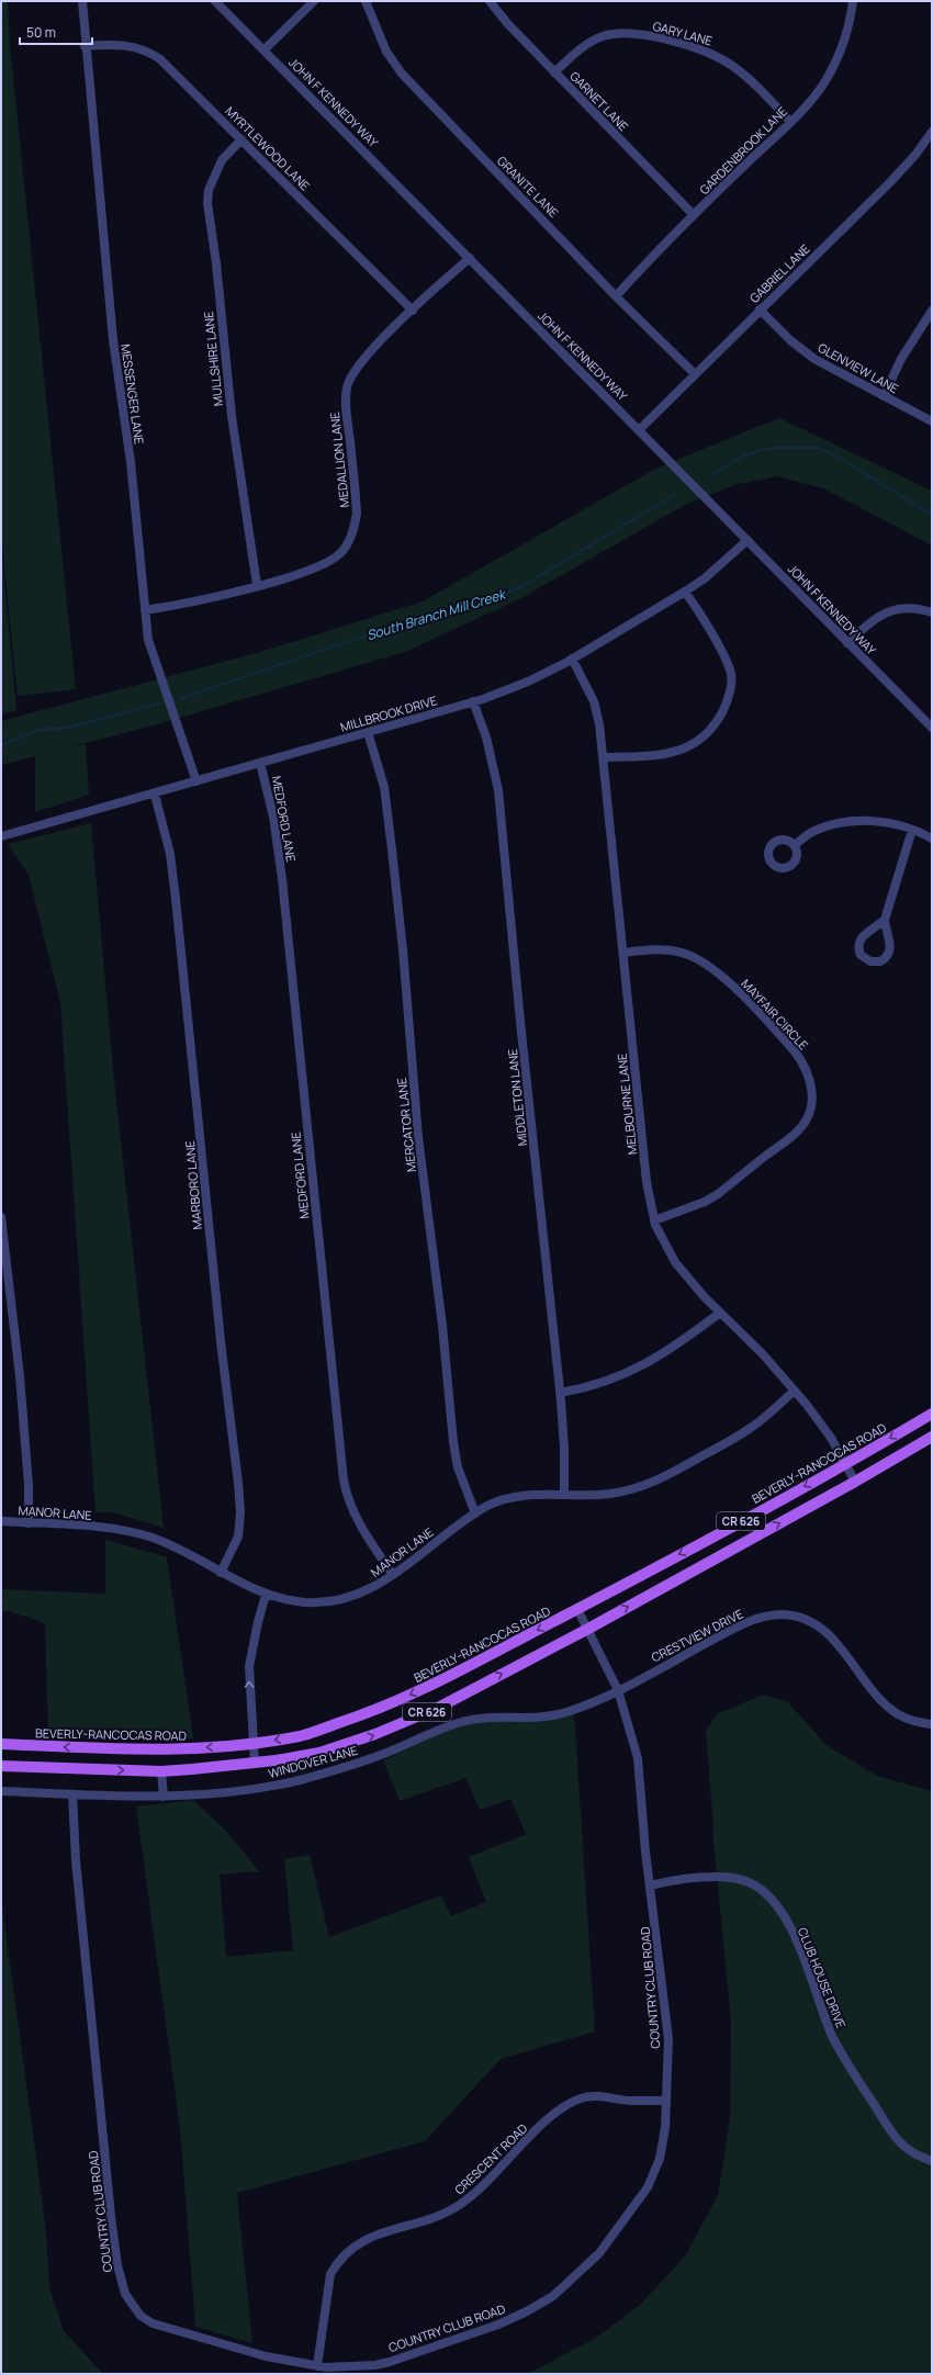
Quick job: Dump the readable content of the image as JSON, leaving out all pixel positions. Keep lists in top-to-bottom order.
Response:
{
  "streets": {
    "main road": ["BEVERLY-RANCOCAS ROAD", "CR 626"],
    "street": [
      "GARY LANE",
      "GARNET LANE",
      "JOHN F KENNEDY WAY",
      "MYRTLEWOOD LANE",
      "GARDENBROOK LANE",
      "GRANITE LANE",
      "GABRIEL LANE",
      "MULLSHIRE LANE",
      "GLENVIEW LANE",
      "MESSENGER LANE",
      "MEDALLION LANE",
      "MILLBROOK DRIVE",
      "MEDFORD LANE",
      "MAYFAIR CIRCLE",
      "MIDDLETON LANE",
      "MELBOURNE LANE",
      "MERCATOR LANE",
      "MARBORO LANE",
      "MANOR LANE",
      "CRESTVIEW DRIVE",
      "WINDOVER LANE",
      "CLUB HOUSE DRIVE",
      "COUNTRY CLUB ROAD",
      "CRESCENT ROAD"
    ]
  },
  "crossings": [
    ["GARY LANE", "GARNET LANE"],
    ["GARY LANE", "GARDENBROOK LANE"],
    ["GARNET LANE", "GARDENBROOK LANE"],
    ["JOHN F KENNEDY WAY", "GABRIEL LANE"],
    ["JOHN F KENNEDY WAY", "MEDALLION LANE"],
    ["JOHN F KENNEDY WAY", "MILLBROOK DRIVE"],
    ["MYRTLEWOOD LANE", "MULLSHIRE LANE"],
    ["MYRTLEWOOD LANE", "MESSENGER LANE"],
    ["MYRTLEWOOD LANE", "MEDALLION LANE"],
    ["GARDENBROOK LANE", "GRANITE LANE"],
    ["GRANITE LANE", "GABRIEL LANE"],
    ["GABRIEL LANE", "GLENVIEW LANE"],
    ["MULLSHIRE LANE", "MEDALLION LANE"],
    ["MESSENGER LANE", "MEDALLION LANE"],
    ["MESSENGER LANE", "MILLBROOK DRIVE"],
    ["MILLBROOK DRIVE", "MEDFORD LANE"],
    ["MILLBROOK DRIVE", "MIDDLETON LANE"],
    ["MILLBROOK DRIVE", "MELBOURNE LANE"],
    ["MILLBROOK DRIVE", "MERCATOR LANE"],
    ["MILLBROOK DRIVE", "MARBORO LANE"],
    ["MEDFORD LANE", "MANOR LANE"],
    ["MAYFAIR CIRCLE", "MELBOURNE LANE"],
    ["MIDDLETON LANE", "MANOR LANE"],
    ["MELBOURNE LANE", "BEVERLY-RANCOCAS ROAD"],
    ["MELBOURNE LANE", "MANOR LANE"],
    ["MELBOURNE LANE", "CR 626"],
    ["MERCATOR LANE", "MANOR LANE"],
    ["MARBORO LANE", "MANOR LANE"],
    ["BEVERLY-RANCOCAS ROAD", "COUNTRY CLUB ROAD"],
    ["CR 626", "COUNTRY CLUB ROAD"],
    ["CRESTVIEW DRIVE", "WINDOVER LANE"],
    ["CRESTVIEW DRIVE", "COUNTRY CLUB ROAD"],
    ["WINDOVER LANE", "COUNTRY CLUB ROAD"],
    ["CLUB HOUSE DRIVE", "COUNTRY CLUB ROAD"],
    ["COUNTRY CLUB ROAD", "CRESCENT ROAD"]
  ],
  "water": ["South Branch Mill Creek"],
  "scale_bar": "50 m"
}
